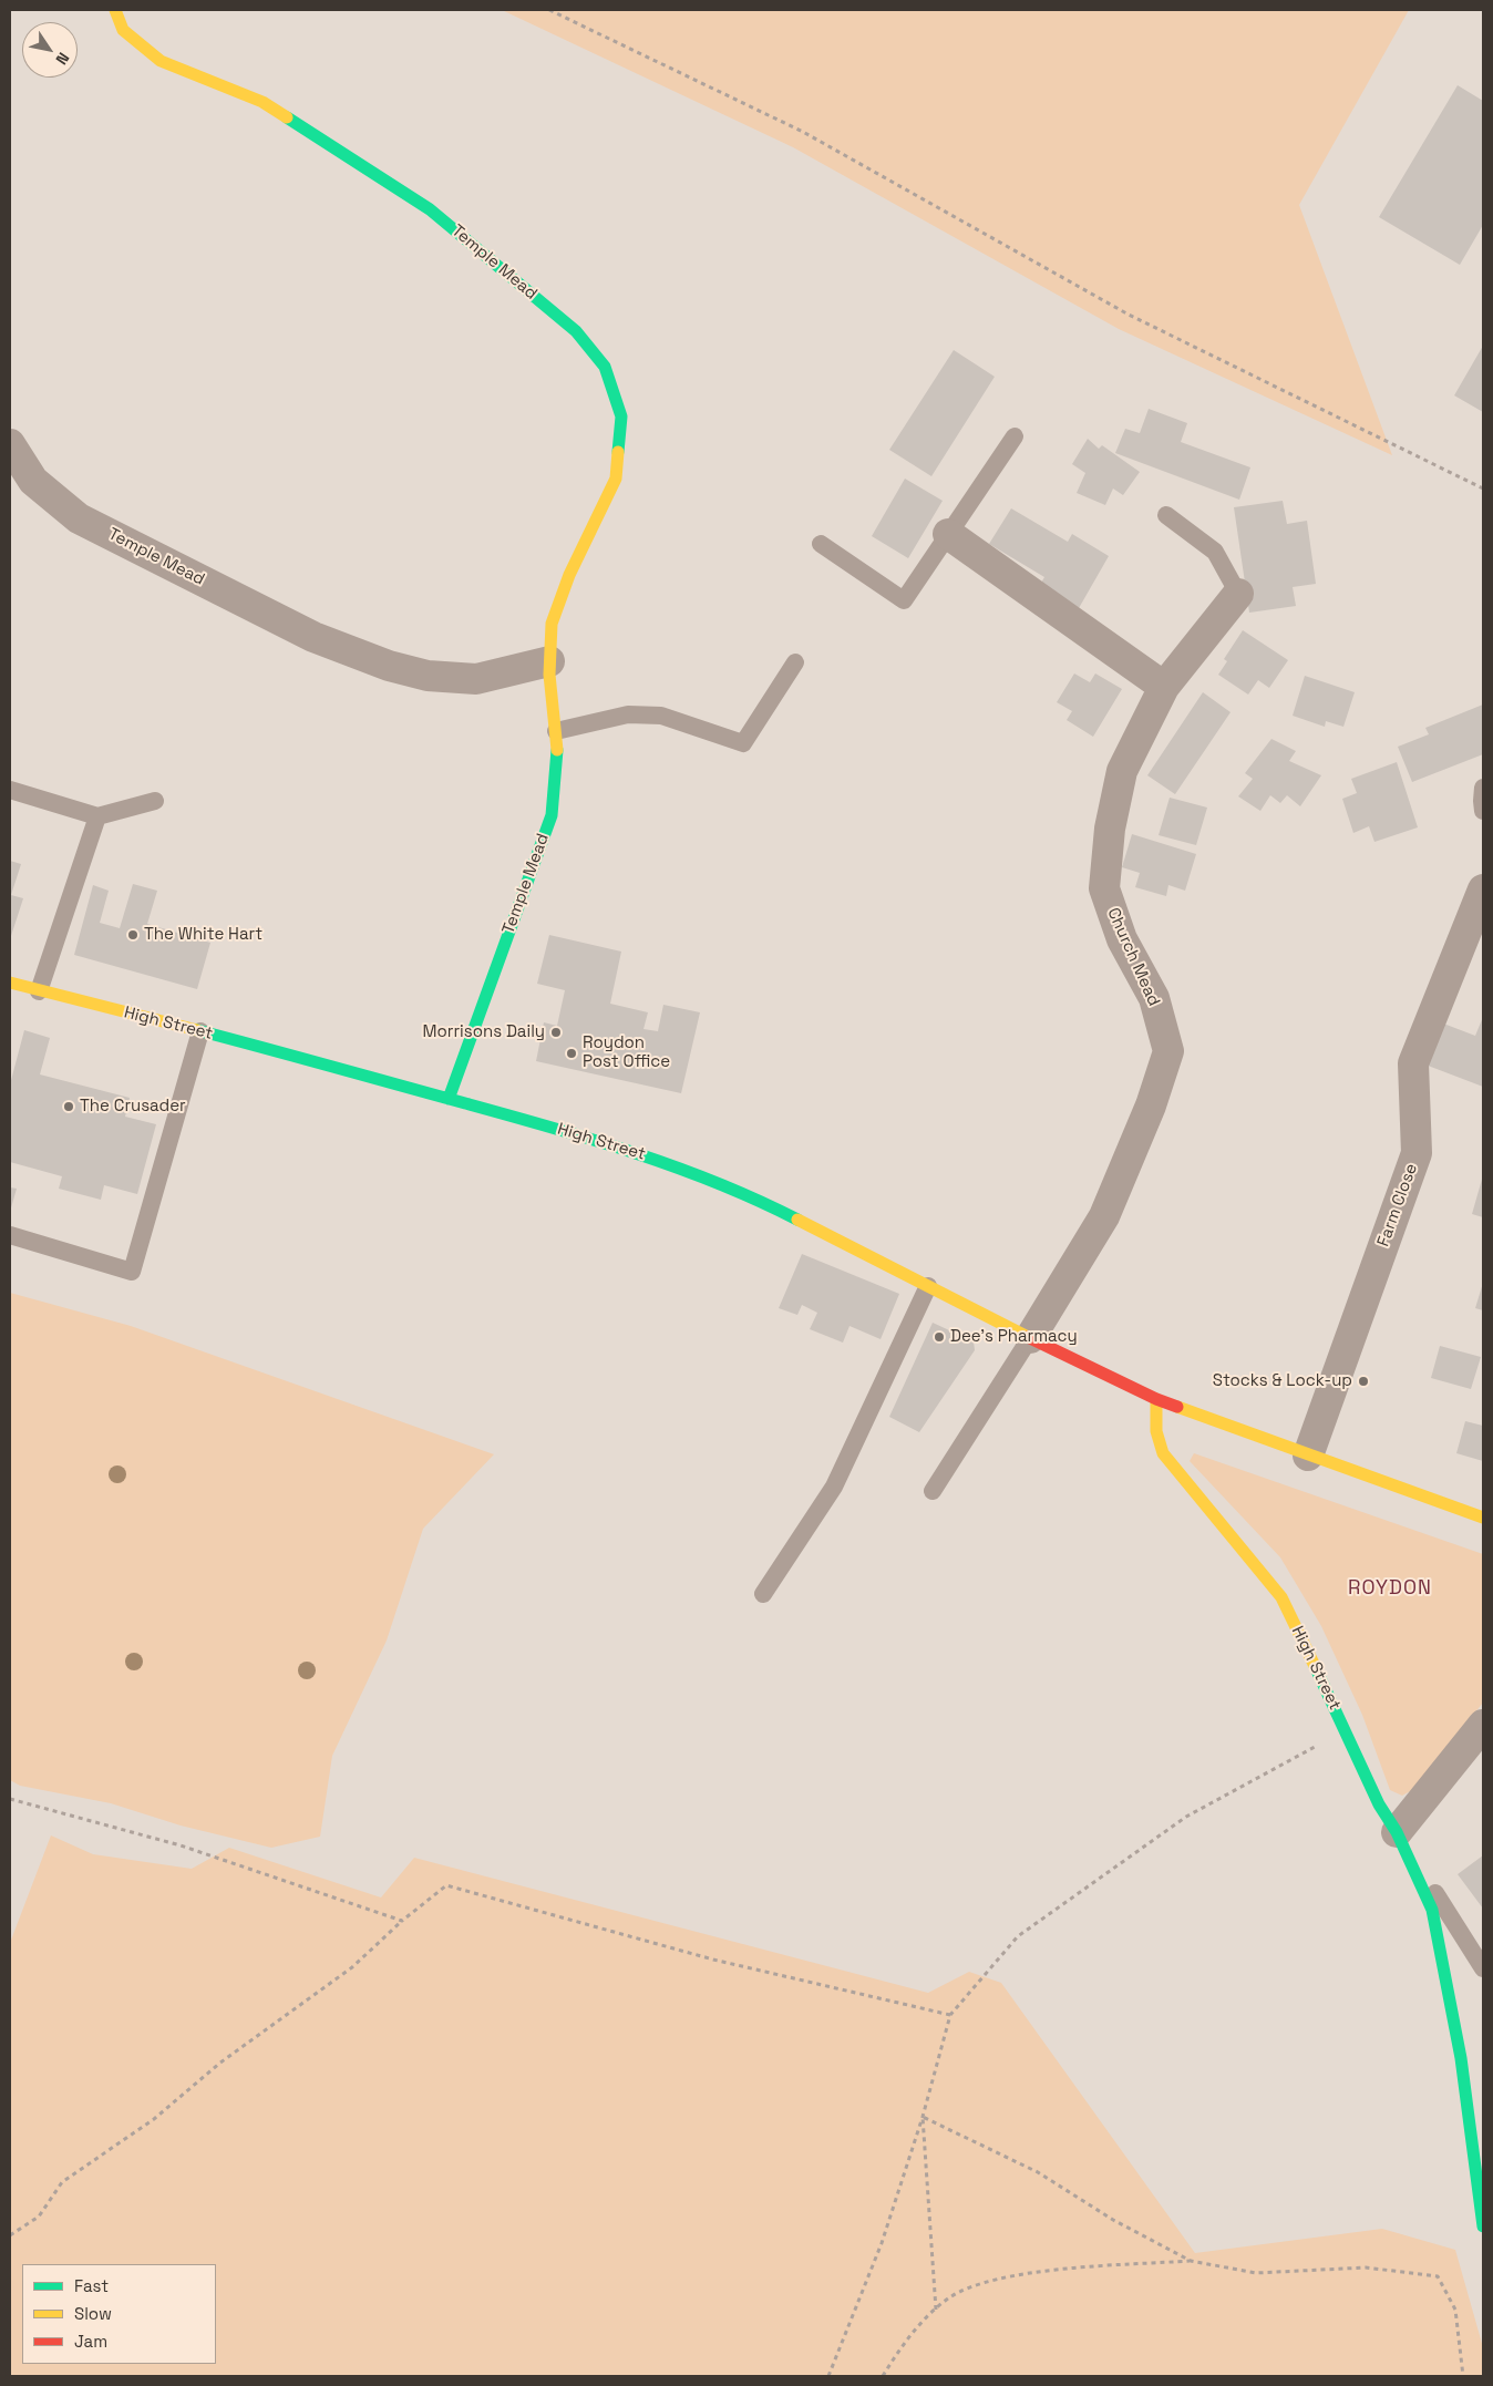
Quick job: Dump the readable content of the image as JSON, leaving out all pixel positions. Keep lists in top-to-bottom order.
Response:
{
  "streets": {
    "street": [
      "Temple Mead",
      "Church Mead",
      "High Street",
      "Farm Close"
    ]
  },
  "crossings": [
    ["Temple Mead", "High Street"],
    ["Church Mead", "High Street"],
    ["High Street", "Farm Close"]
  ],
  "districts": ["ROYDON"],
  "places": [
    "The White Hart",
    "Morrisons Daily",
    "Roydon Post Office",
    "The Crusader",
    "Dee's Pharmacy",
    "Stocks & Lock-up"
  ],
  "legend": ["Fast", "Slow", "Jam"],
  "north": "bottom right"
}
